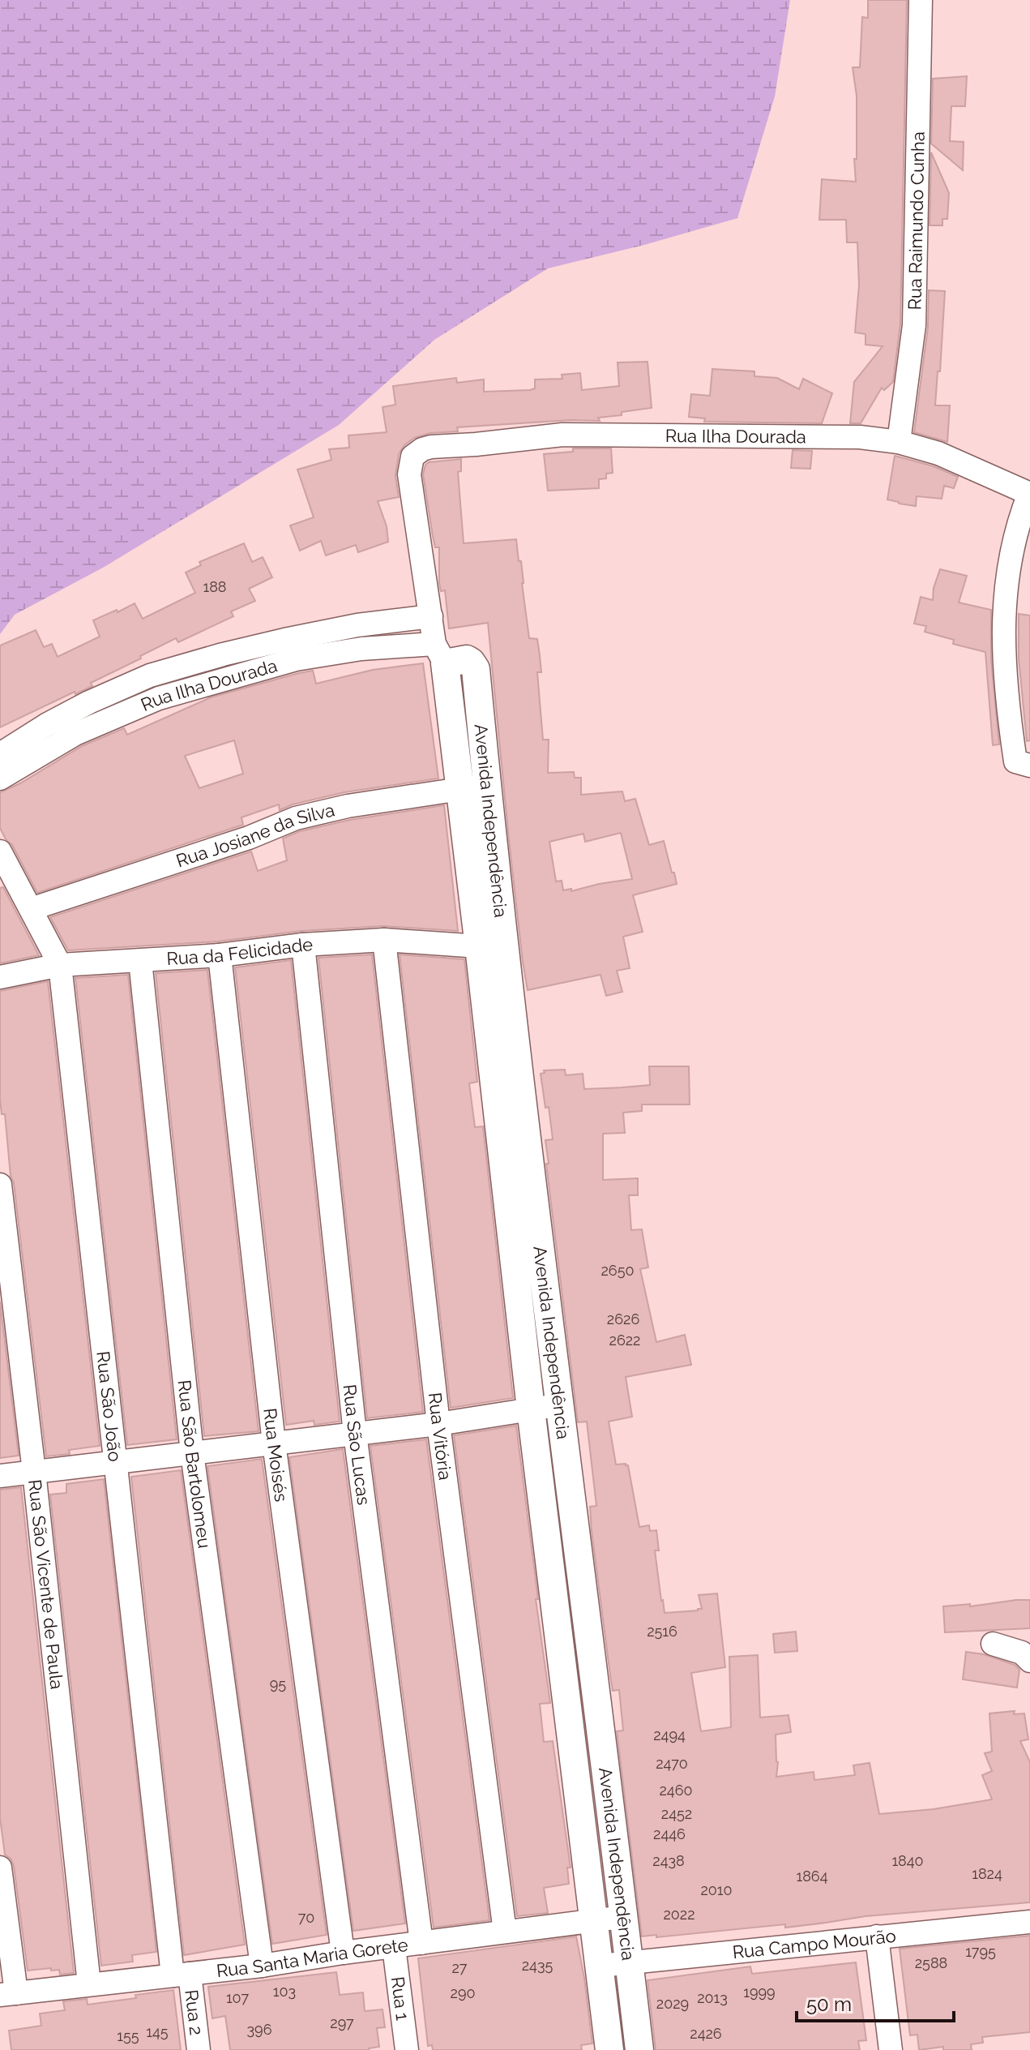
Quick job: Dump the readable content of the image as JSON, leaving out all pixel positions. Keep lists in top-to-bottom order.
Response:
{
  "streets": {
    "main road": ["Avenida Independência"],
    "street": [
      "Rua Raimundo Cunha",
      "Rua Ilha Dourada",
      "Rua Josiane da Silva",
      "Rua da Felicidade",
      "Rua São João",
      "Rua Vitória",
      "Rua São Lucas",
      "Rua Moisés",
      "Rua São Bartolomeu",
      "Rua São Vicente de Paula",
      "Rua Campo Mourão",
      "Rua Santa Maria Gorete",
      "Rua 1",
      "Rua 2"
    ]
  },
  "crossings": [
    ["Rua Raimundo Cunha", "Rua Ilha Dourada"],
    ["Rua Ilha Dourada", "Avenida Independência"],
    ["Avenida Independência", "Rua Josiane da Silva"],
    ["Avenida Independência", "Rua da Felicidade"],
    ["Avenida Independência", "Rua Campo Mourão"],
    ["Avenida Independência", "Rua Santa Maria Gorete"],
    ["Rua Josiane da Silva", "Rua São João"],
    ["Rua da Felicidade", "Rua São João"],
    ["Rua da Felicidade", "Rua Vitória"],
    ["Rua da Felicidade", "Rua São Lucas"],
    ["Rua da Felicidade", "Rua Moisés"],
    ["Rua da Felicidade", "Rua São Bartolomeu"],
    ["Rua São João", "Rua Santa Maria Gorete"],
    ["Rua São João", "Rua 2"],
    ["Rua Vitória", "Rua Santa Maria Gorete"],
    ["Rua São Lucas", "Rua Santa Maria Gorete"],
    ["Rua Moisés", "Rua Santa Maria Gorete"],
    ["Rua São Bartolomeu", "Rua Santa Maria Gorete"],
    ["Rua São Vicente de Paula", "Rua Santa Maria Gorete"],
    ["Rua Santa Maria Gorete", "Rua 1"],
    ["Rua Santa Maria Gorete", "Rua 2"]
  ],
  "house_numbers": [
    "188",
    "2650",
    "2626",
    "2622",
    "2516",
    "95",
    "2494",
    "2470",
    "2460",
    "2452",
    "2446",
    "2438",
    "1840",
    "1824",
    "1864",
    "2010",
    "2022",
    "70",
    "1795",
    "2588",
    "2435",
    "27",
    "103",
    "1999",
    "290",
    "107",
    "2013",
    "2029",
    "297",
    "396",
    "145",
    "2426",
    "155"
  ],
  "scale_bar": "50 m"
}
